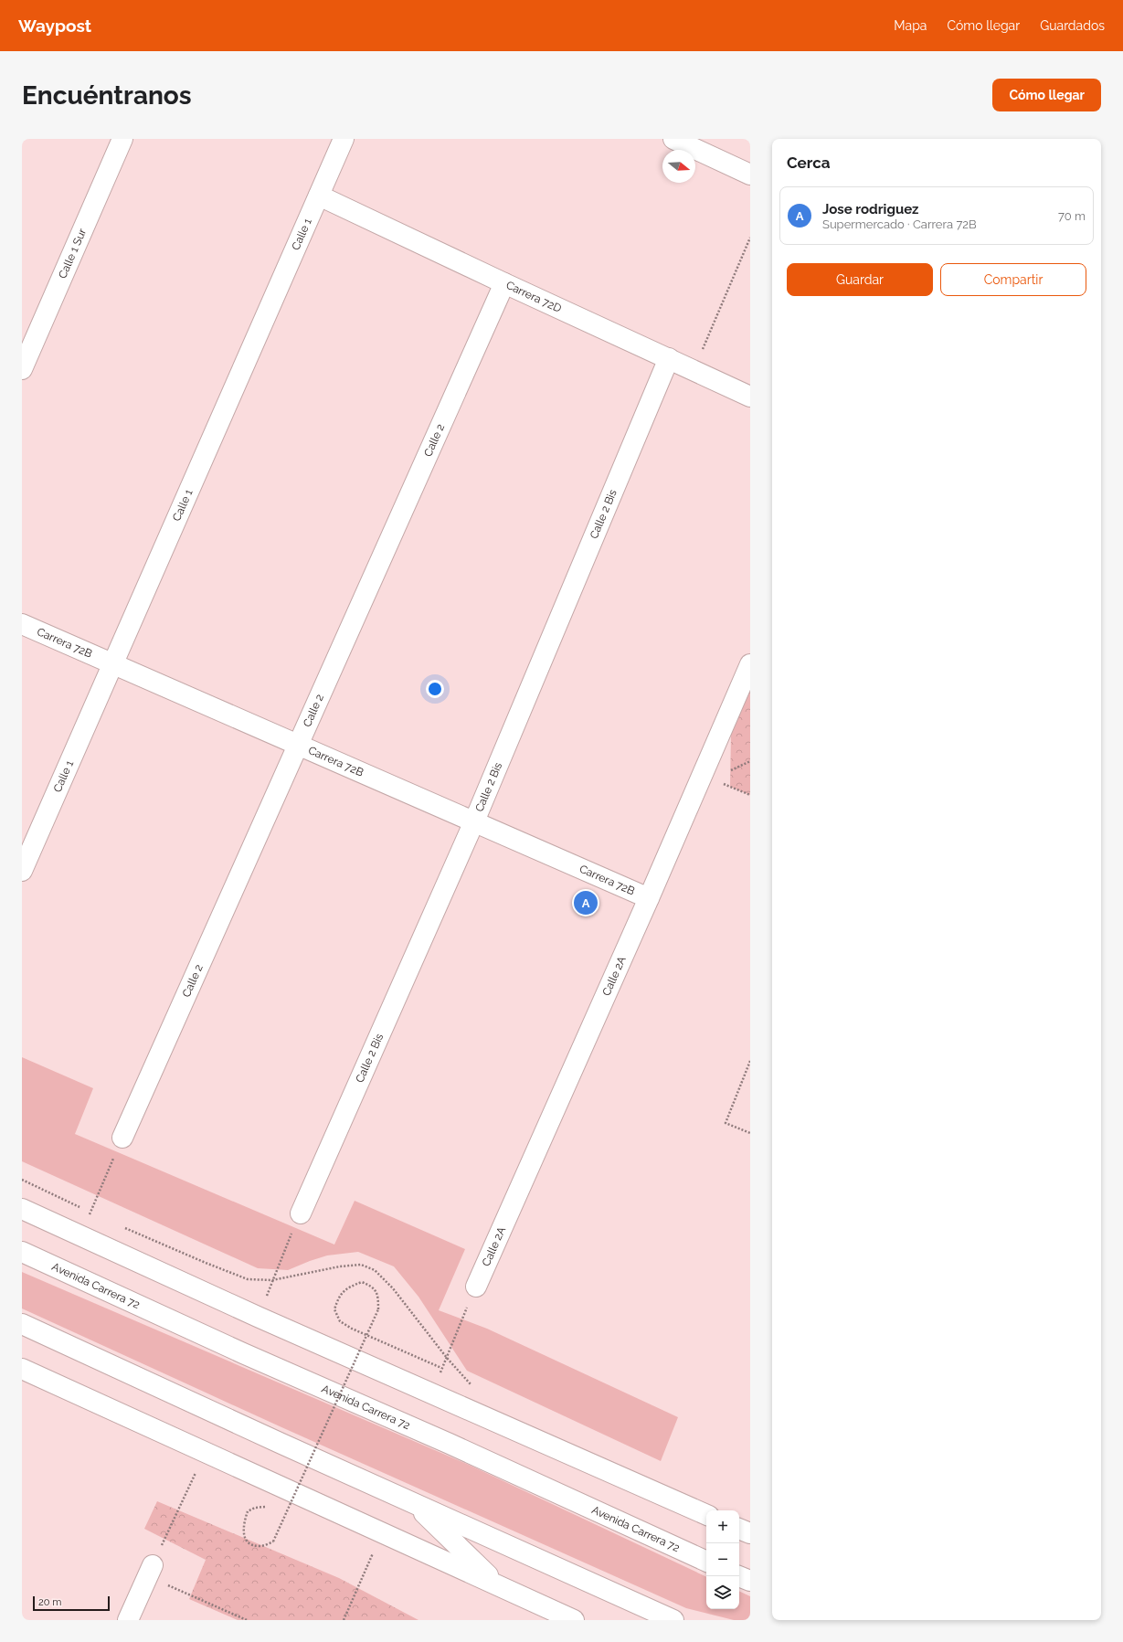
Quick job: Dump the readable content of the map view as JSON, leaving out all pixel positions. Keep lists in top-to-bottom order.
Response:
{
  "streets": {
    "main road": [
      "Calle 1",
      "Calle 1 Sur",
      "Carrera 72D",
      "Calle 2",
      "Calle 2 Bis",
      "Carrera 72B",
      "Calle 2A",
      "Avenida Carrera 72"
    ]
  },
  "crossings": [
    ["Calle 1", "Carrera 72D"],
    ["Calle 1", "Carrera 72B"],
    ["Carrera 72D", "Calle 2"],
    ["Carrera 72D", "Calle 2 Bis"],
    ["Calle 2", "Carrera 72B"],
    ["Calle 2 Bis", "Carrera 72B"],
    ["Carrera 72B", "Calle 2A"]
  ],
  "scale_bar": "20 m",
  "north": "right",
  "page": {
    "header": "Waypost",
    "nav": ["Mapa", "Cómo llegar", "Guardados"],
    "buttons": [
      "Cómo llegar",
      ["Guardar", "Compartir"]
    ],
    "title": "Encuéntranos",
    "heading": "Cerca",
    "list": [
      {
        "mark": "A",
        "name": "Jose rodriguez",
        "note": "Supermercado · Carrera 72B",
        "value": "70 m"
      }
    ],
    "pins": "A",
    "map_buttons": ["+", "−"],
    "scale": "20 m"
  }
}
